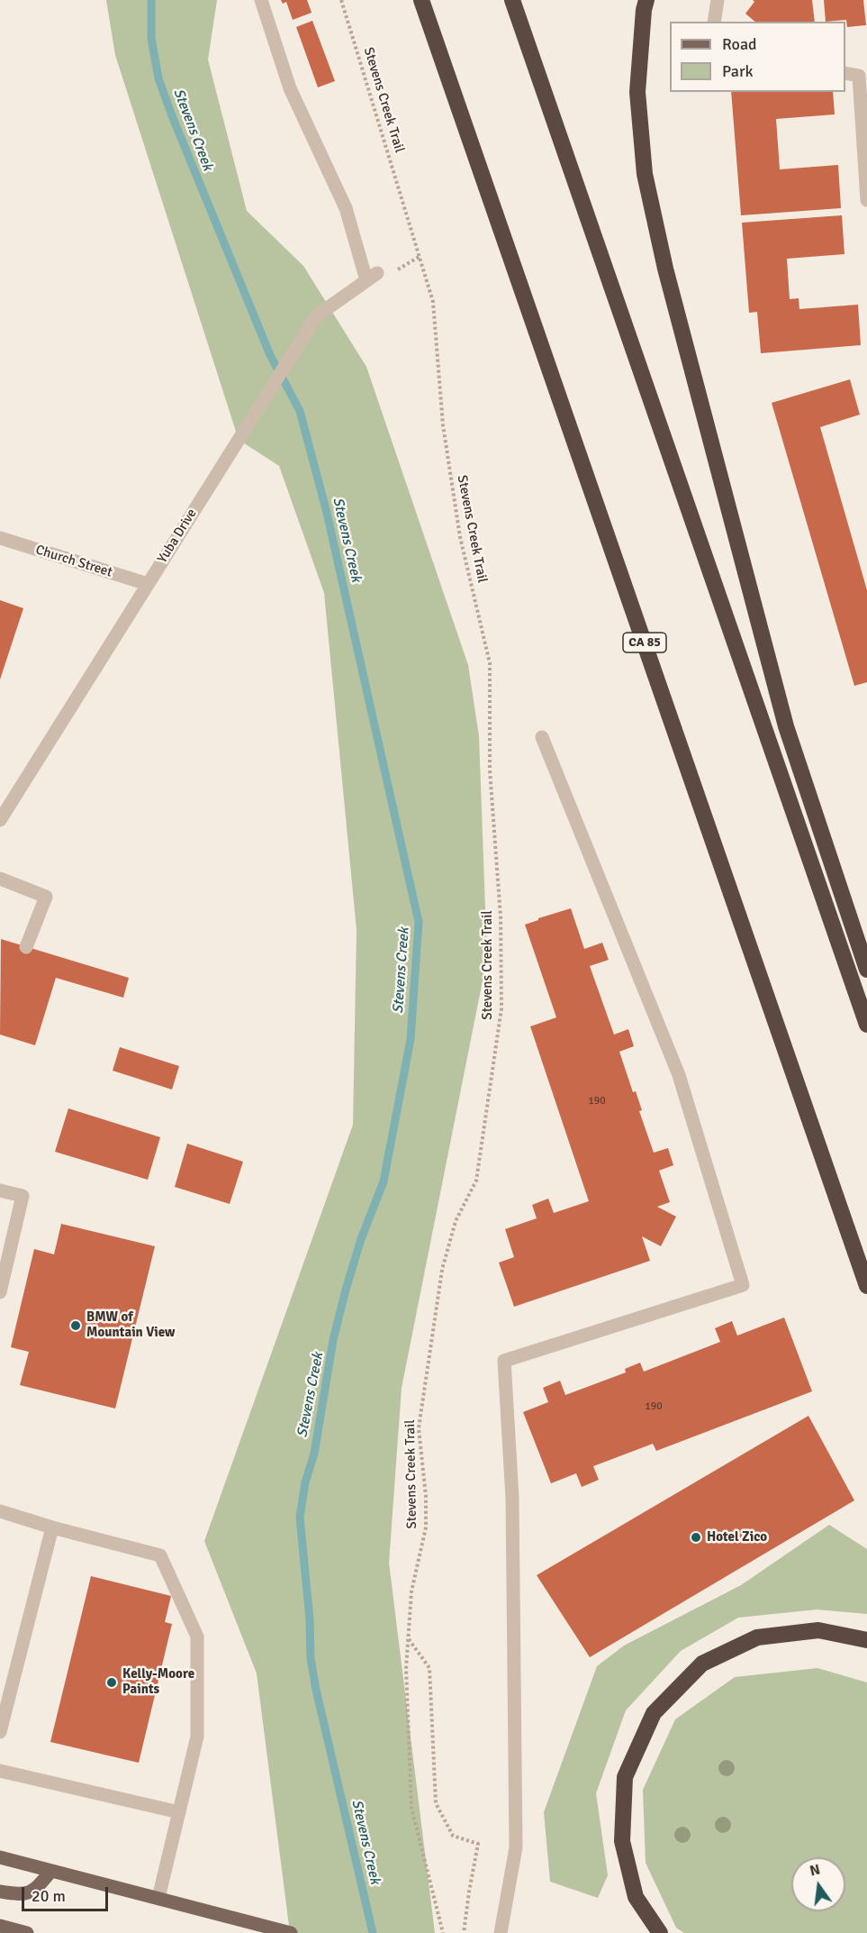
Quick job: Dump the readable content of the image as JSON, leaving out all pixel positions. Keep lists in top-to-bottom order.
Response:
{
  "streets": {
    "highway": ["CA 85"],
    "street": ["Yuba Drive", "Church Street"],
    "path": ["Stevens Creek Trail"]
  },
  "crossings": [
    ["Yuba Drive", "Church Street"]
  ],
  "water": ["Stevens Creek"],
  "places": ["BMW of Mountain View", "Hotel Zico", "Kelly-Moore Paints"],
  "house_numbers": ["190", "190"],
  "legend": ["Road", "Park"],
  "scale_bar": "20 m",
  "north": "top"
}
